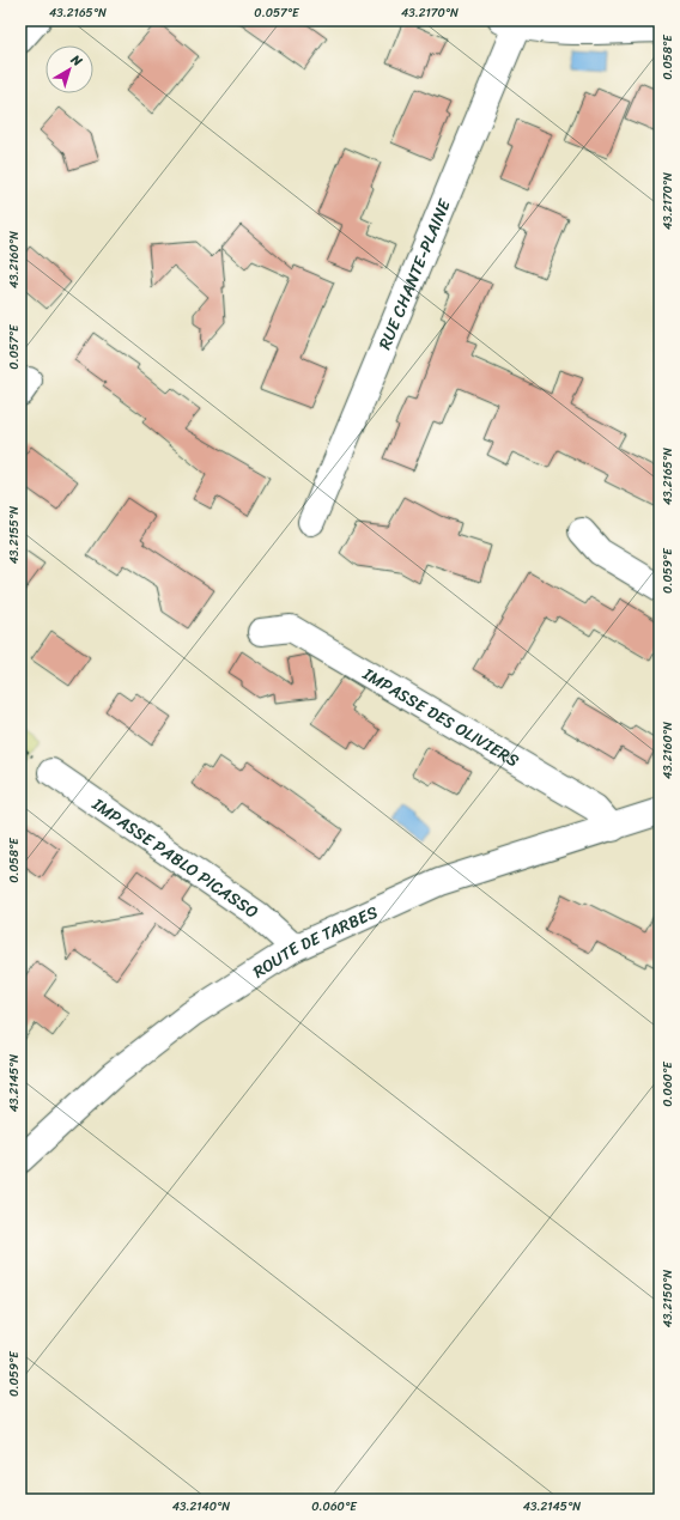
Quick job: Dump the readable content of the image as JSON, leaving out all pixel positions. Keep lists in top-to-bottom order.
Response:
{
  "streets": {
    "street": [
      "RUE CHANTE-PLAINE",
      "IMPASSE DES OLIVIERS",
      "IMPASSE PABLO PICASSO",
      "ROUTE DE TARBES"
    ]
  },
  "crossings": [
    ["IMPASSE DES OLIVIERS", "ROUTE DE TARBES"],
    ["IMPASSE PABLO PICASSO", "ROUTE DE TARBES"]
  ],
  "north": "top right",
  "coordinates": [
    "43.2165°N",
    "0.057°E",
    "43.2170°N",
    "0.058°E",
    "43.2160°N",
    "43.2155°N",
    "0.059°E",
    "43.2145°N",
    "0.060°E",
    "43.2150°N",
    "43.2140°N"
  ]
}
